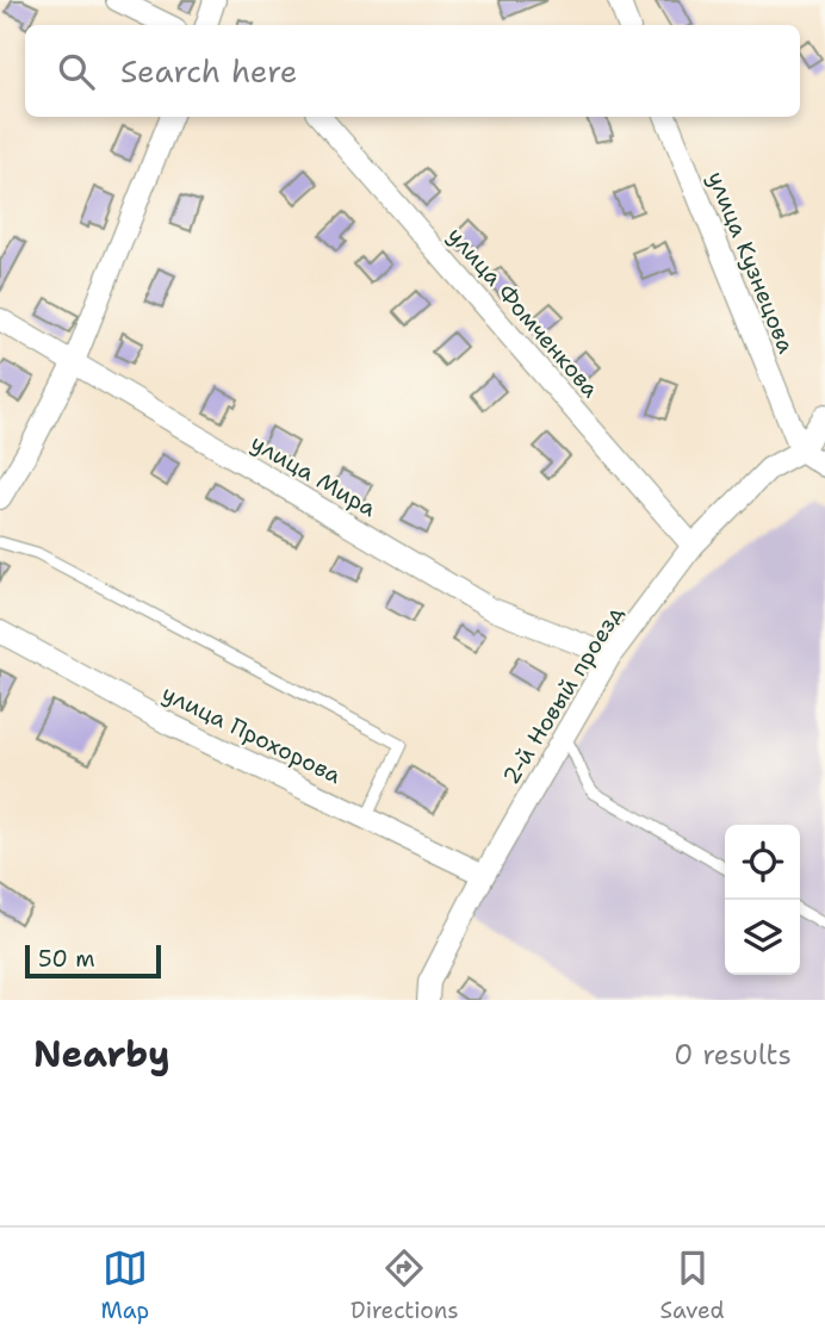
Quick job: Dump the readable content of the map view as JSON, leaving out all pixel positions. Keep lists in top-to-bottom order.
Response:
{
  "streets": {
    "street": [
      "улица Кузнецова",
      "улица Фомченкова",
      "улица Мира",
      "2-й Новый проезд",
      "улица Прохорова"
    ]
  },
  "crossings": [
    ["улица Кузнецова", "2-й Новый проезд"],
    ["улица Фомченкова", "2-й Новый проезд"],
    ["улица Мира", "2-й Новый проезд"],
    ["2-й Новый проезд", "улица Прохорова"]
  ],
  "scale_bar": "50 m",
  "page": {
    "search": "Search here",
    "scale": "50 m",
    "heading": ["Nearby", "0 results"],
    "nav": ["Map", "Directions", "Saved"]
  }
}
